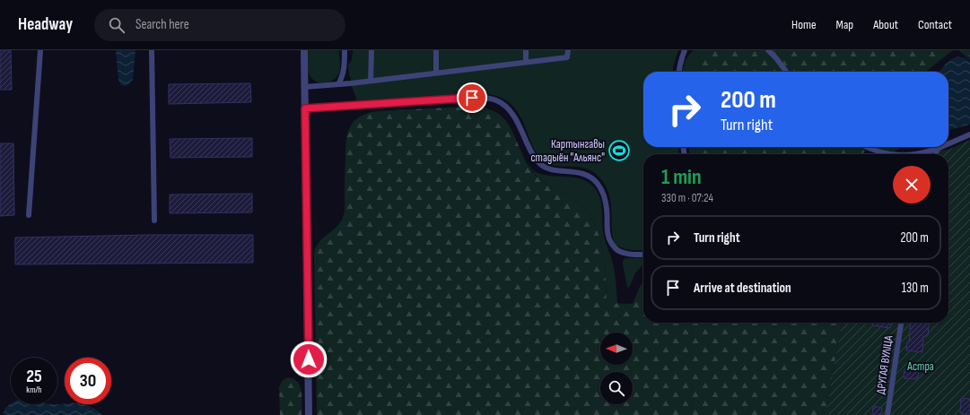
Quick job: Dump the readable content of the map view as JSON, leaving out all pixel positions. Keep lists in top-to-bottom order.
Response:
{
  "streets": {
    "lane": ["ДРУГАЯ ВУЛІЦА"]
  },
  "parks": ["Астра"],
  "places": {
    "sports": ["Картынгавы стадыён \"Альянс\""]
  },
  "north": "left",
  "page": {
    "header": "Headway",
    "search": "Search here",
    "nav": [
      "Home",
      "Map",
      "About",
      "Contact"
    ],
    "turn": ["200 m", "Turn right"],
    "heading": ["1 min", "330 m · 07:24"],
    "list": [
      {
        "name": "Turn right",
        "value": "200 m"
      },
      {
        "name": "Arrive at destination",
        "value": "130 m"
      }
    ],
    "speed": "25 km/h",
    "limit": "30"
  }
}
